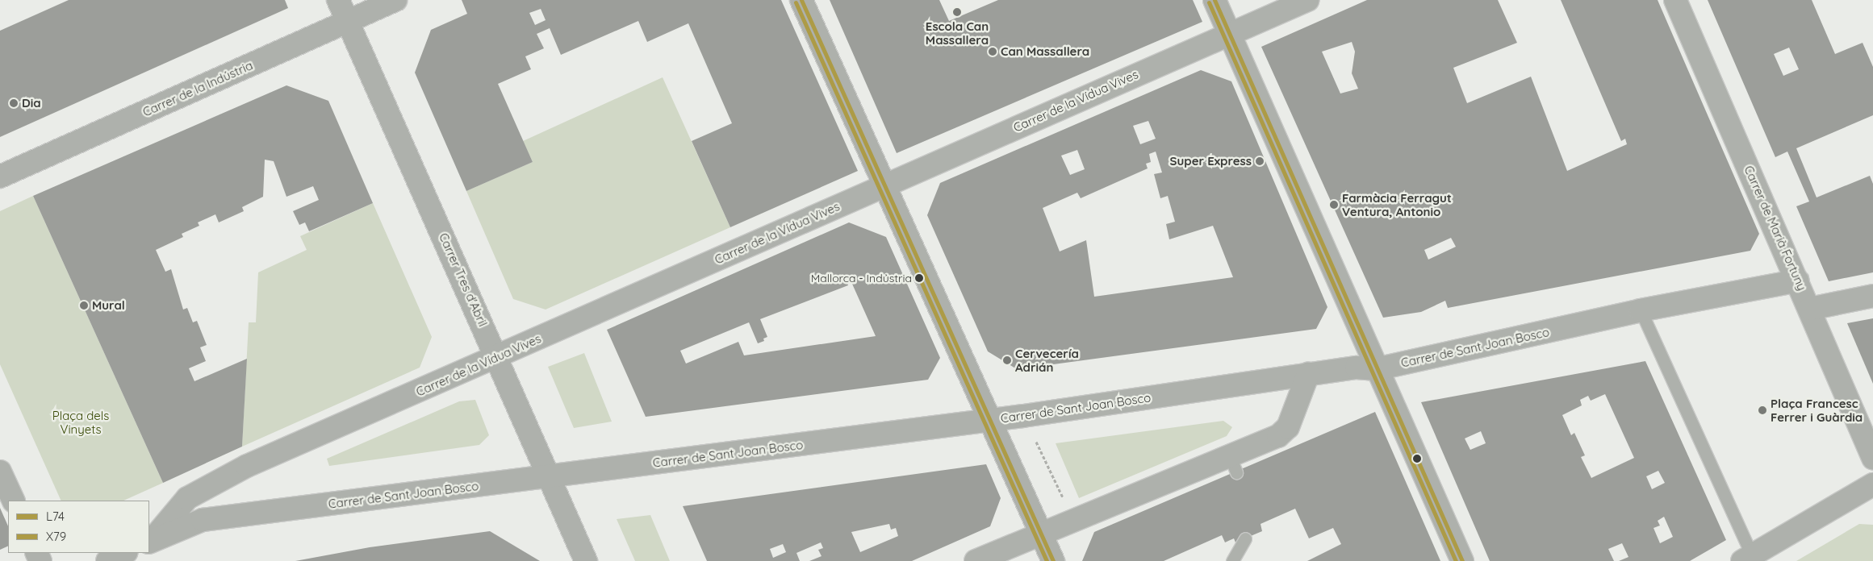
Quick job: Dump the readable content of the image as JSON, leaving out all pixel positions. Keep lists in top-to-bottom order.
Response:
{
  "streets": {
    "street": [
      "Carrer de la Indústria",
      "Carrer de la Vídua Vives",
      "Carrer de Marià Fortuny",
      "Carrer Tres d'Abril",
      "Carrer de Sant Joan Bosco"
    ]
  },
  "crossings": [
    ["Carrer de la Indústria", "Carrer Tres d'Abril"],
    ["Carrer de la Vídua Vives", "Carrer Tres d'Abril"],
    ["Carrer de la Vídua Vives", "Carrer de Sant Joan Bosco"],
    ["Carrer Tres d'Abril", "Carrer de Sant Joan Bosco"]
  ],
  "parks": ["Plaça dels Vinyets"],
  "places": [
    "Escola Can Massallera",
    "Can Massallera",
    "Dia",
    "Super Express",
    "Farmàcia Ferragut Ventura, Antonio",
    "Mallorca - Indústria",
    "Mural",
    "Cervecería Adrián",
    "Plaça Francesc Ferrer i Guàrdia"
  ],
  "lines": ["transit line L74", "transit line X79"],
  "legend": ["L74", "X79"]
}
